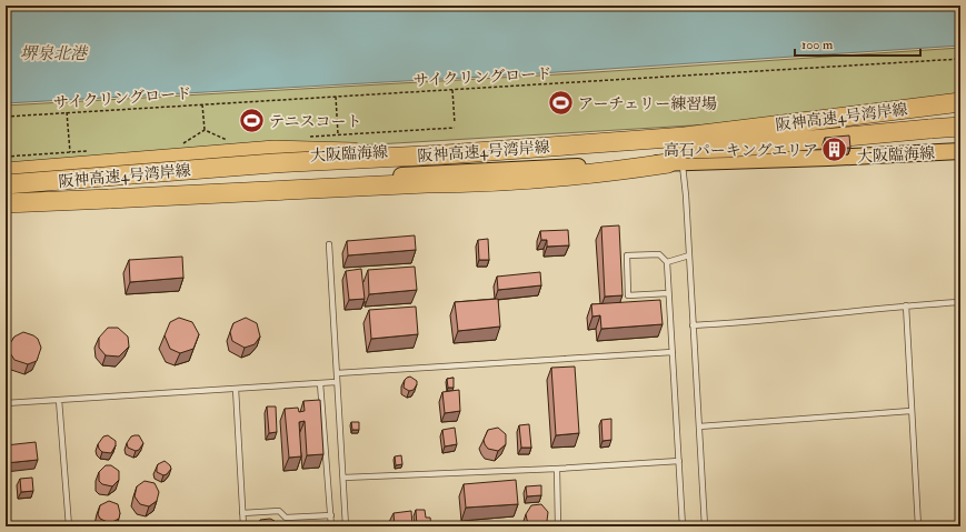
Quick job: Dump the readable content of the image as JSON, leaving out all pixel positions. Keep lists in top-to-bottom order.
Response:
{
  "streets": {
    "highway": ["阪神高速4号湾岸線"],
    "main road": ["大阪臨海線"],
    "path": ["サイクリングロード"]
  },
  "crossings": [
    ["阪神高速4号湾岸線", "大阪臨海線"]
  ],
  "water": ["堺泉北港"],
  "places": {
    "sports": ["アーチェリー練習場", "テニスコート"],
    "building": ["高石パーキングエリア"]
  },
  "scale_bar": "100 m"
}
